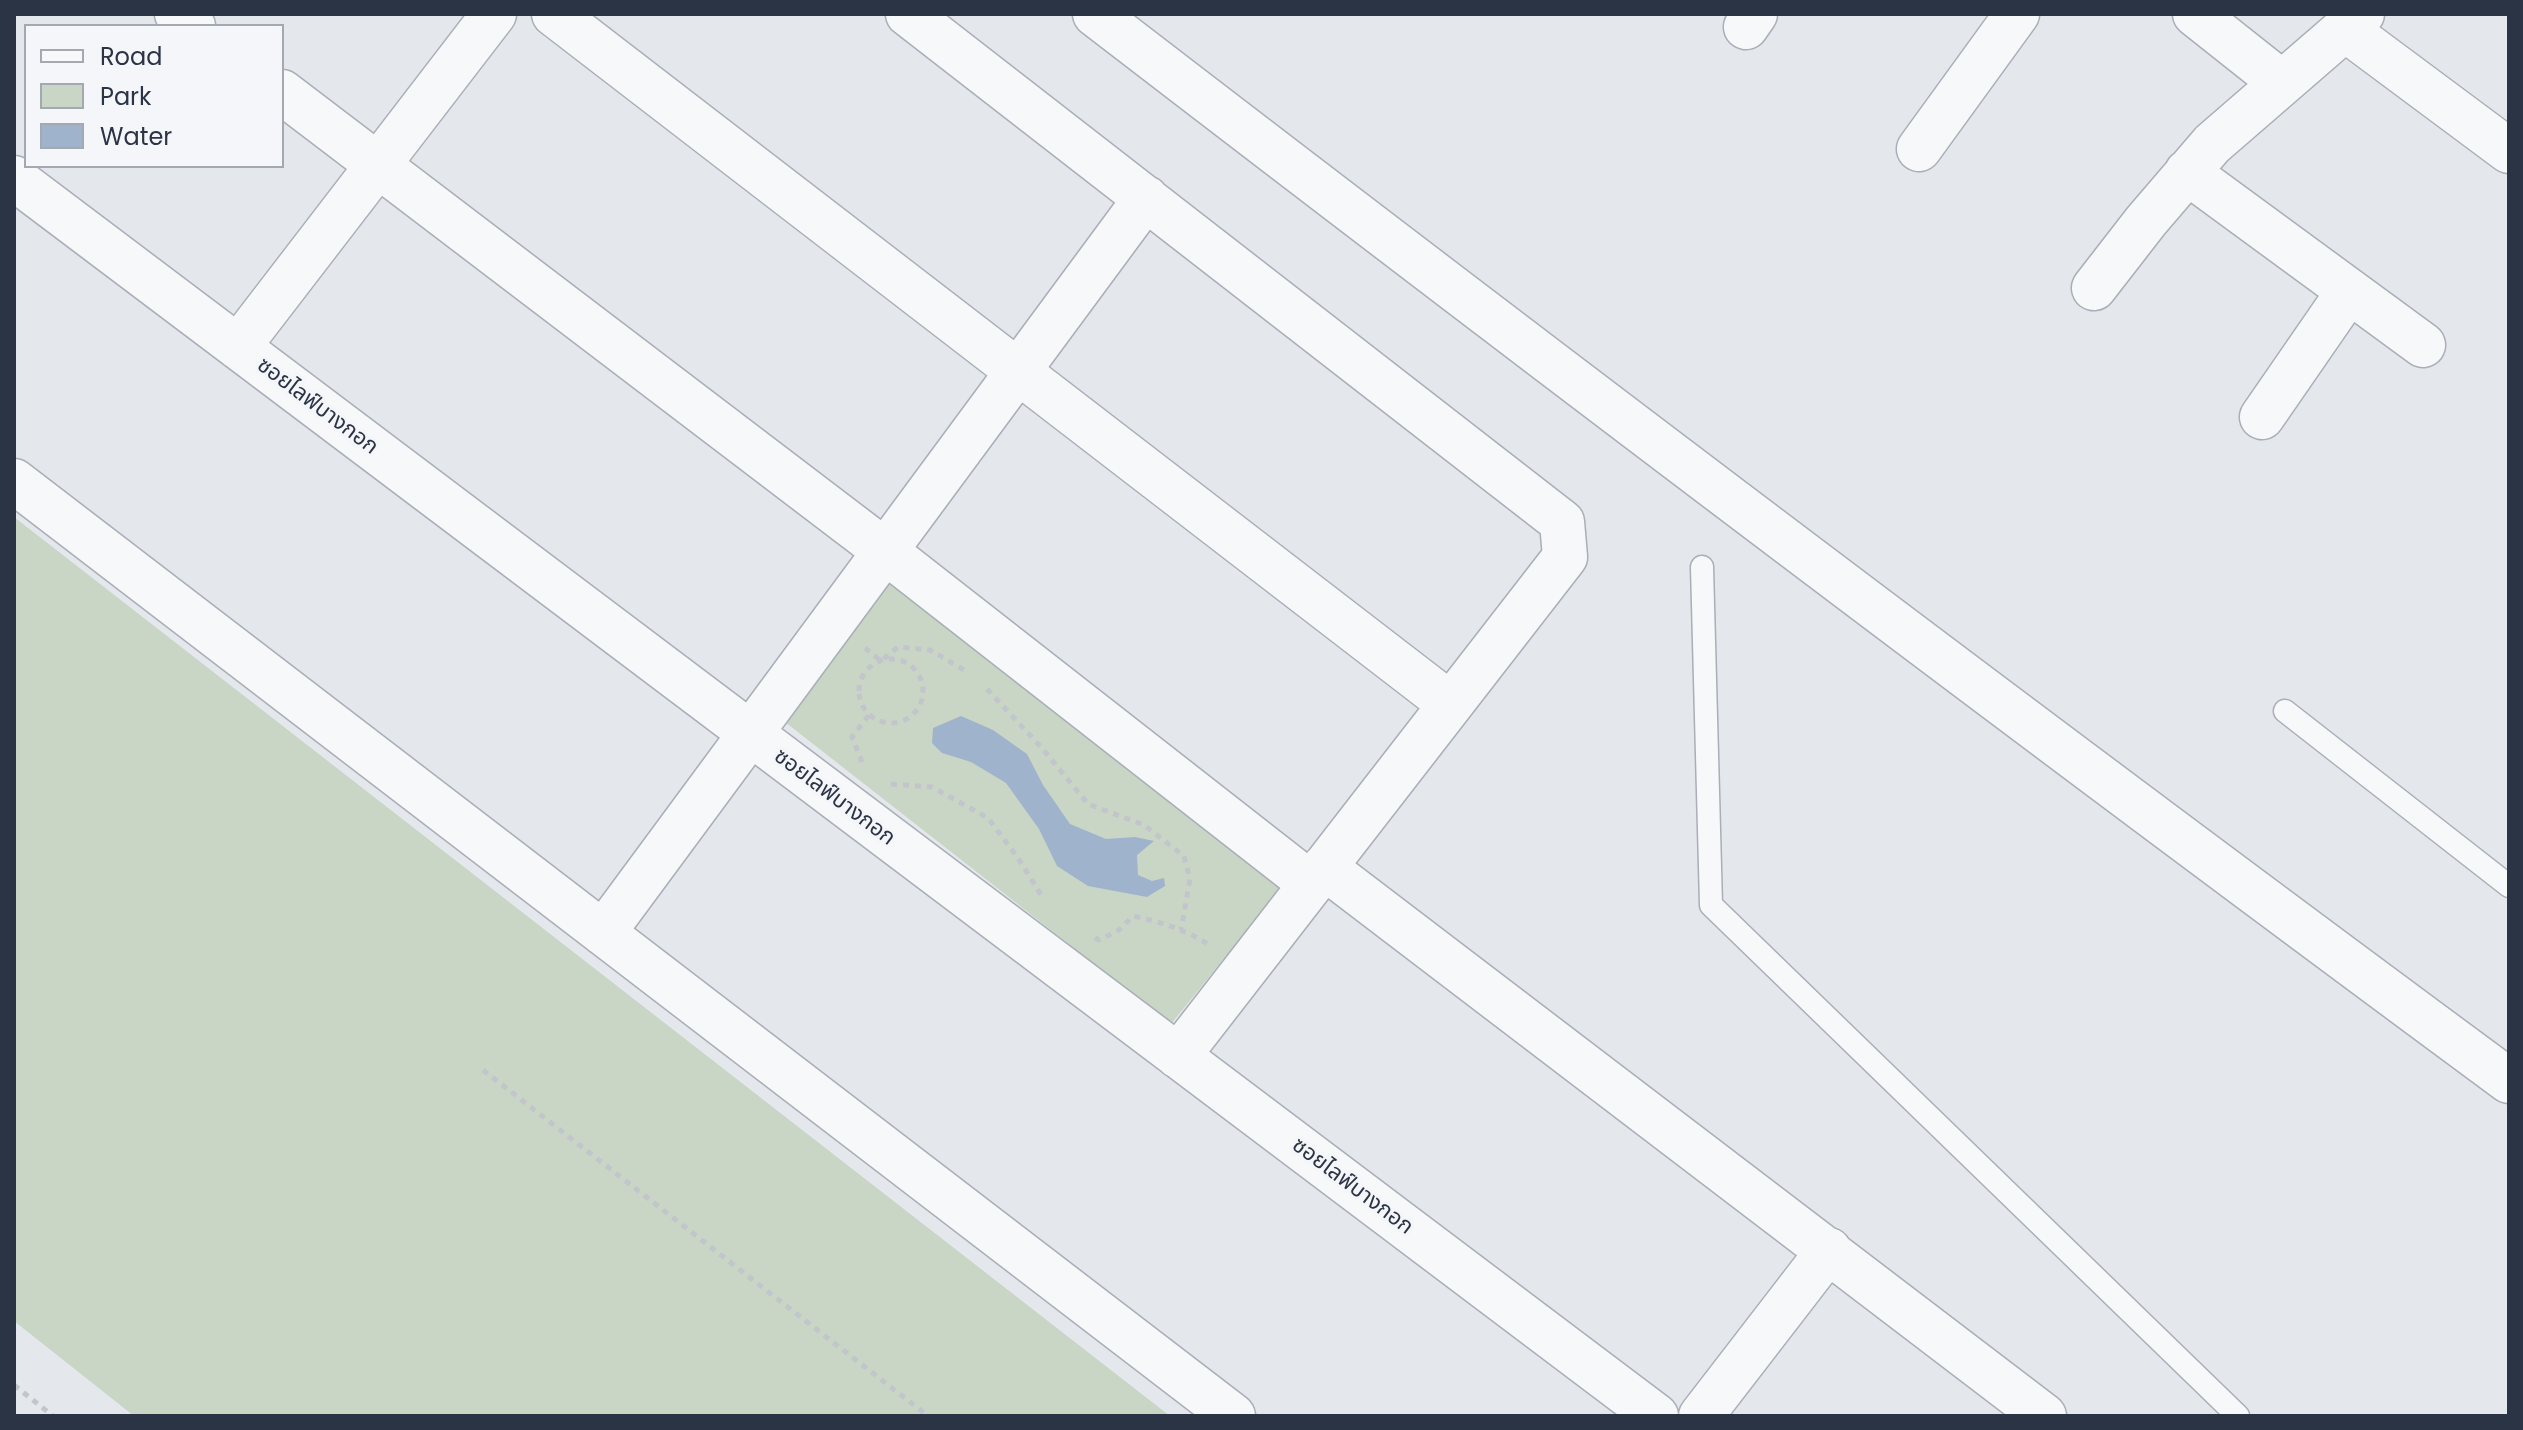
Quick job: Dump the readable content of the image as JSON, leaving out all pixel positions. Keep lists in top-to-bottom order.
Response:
{
  "streets": {
    "street": ["ซอยไลฟ์บางกอก"]
  },
  "legend": ["Road", "Park", "Water"]
}
